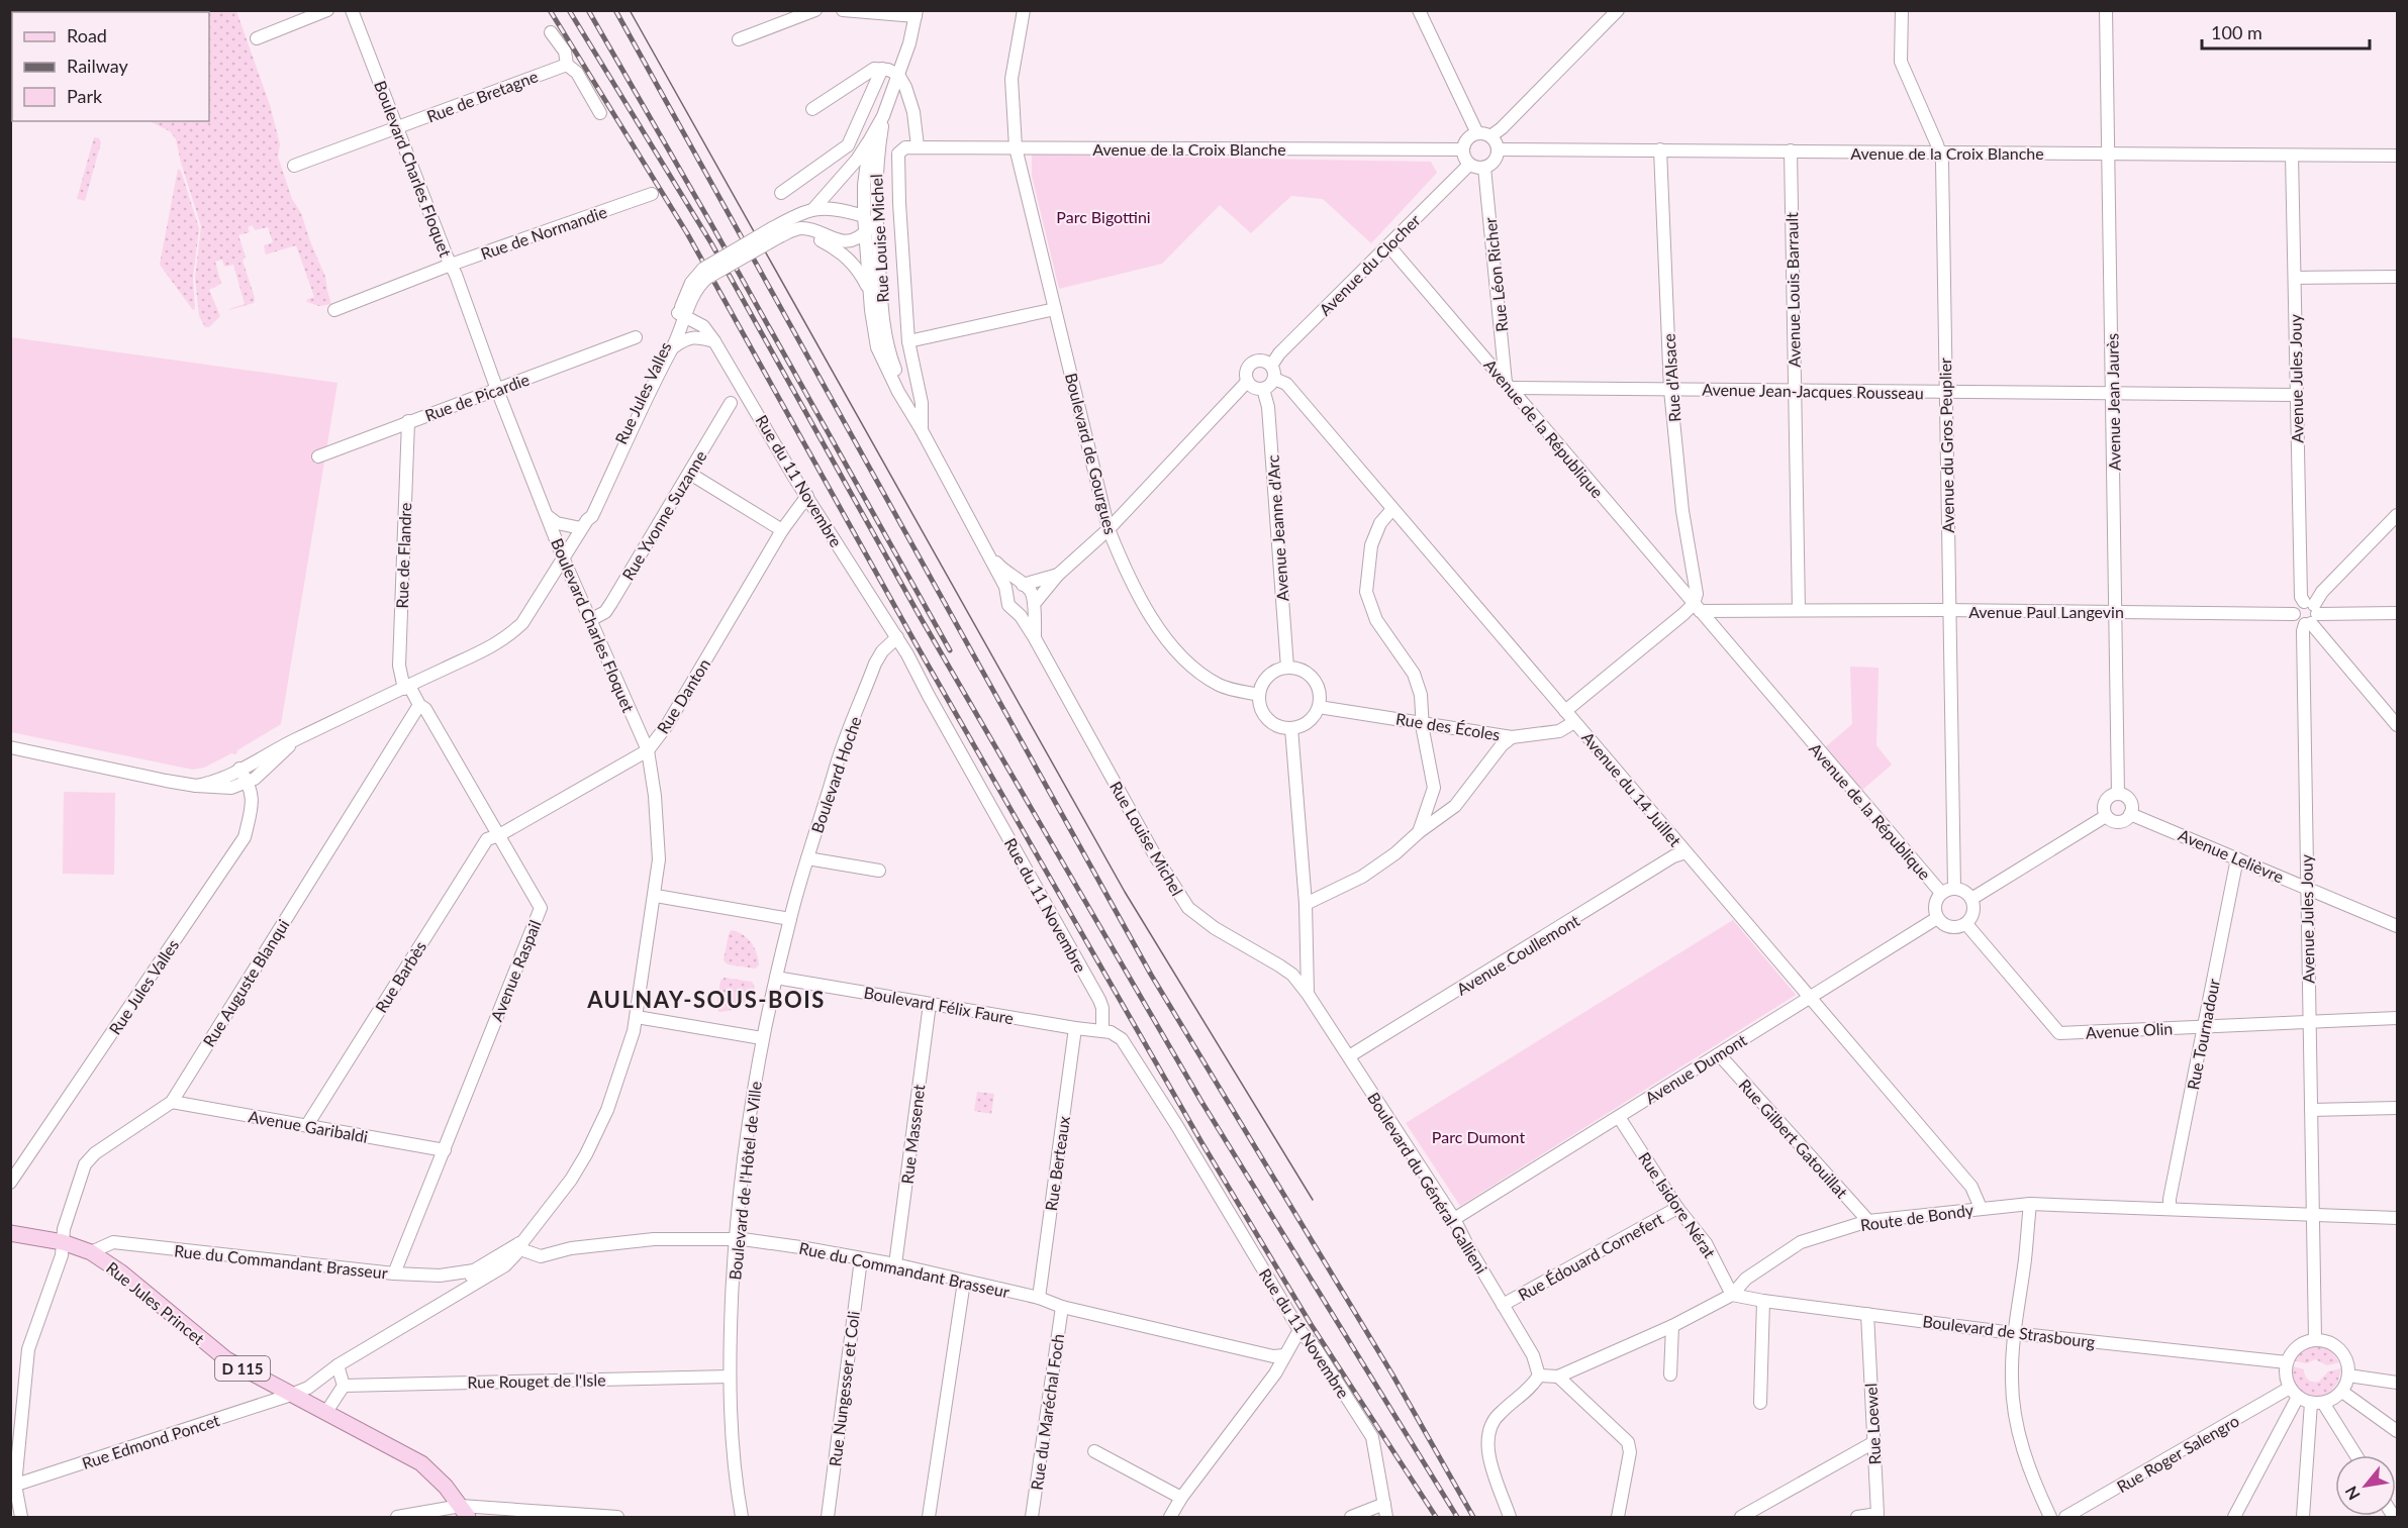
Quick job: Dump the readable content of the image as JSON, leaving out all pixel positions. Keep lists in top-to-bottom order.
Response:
{
  "streets": {
    "main road": ["Rue Jules Princet", "D 115"],
    "street": [
      "Rue de Bretagne",
      "Avenue de la Croix Blanche",
      "Boulevard Charles Floquet",
      "Rue de Normandie",
      "Rue Louise Michel",
      "Avenue du Clocher",
      "Rue Léon Richer",
      "Avenue Louis Barrault",
      "Rue d'Alsace",
      "Avenue Jules Jouy",
      "Avenue Jean-Jacques Rousseau",
      "Rue Jules Valles",
      "Rue de Picardie",
      "Avenue Jean Jaurès",
      "Avenue de la République",
      "Avenue du Gros Peuplier",
      "Boulevard de Gourgues",
      "Rue du 11 Novembre",
      "Rue Yvonne Suzanne",
      "Avenue Jeanne d'Arc",
      "Rue de Flandre",
      "Avenue Paul Langevin",
      "Rue Danton",
      "Rue des Écoles",
      "Boulevard Hoche",
      "Avenue du 14 Juillet",
      "Avenue Lelièvre",
      "Avenue Coullemont",
      "Avenue Raspail",
      "Rue Barbès",
      "Rue Auguste Blanqui",
      "Boulevard Félix Faure",
      "Avenue Olin",
      "Rue Tournadour",
      "Avenue Dumont",
      "Avenue Garibaldi",
      "Rue Massenet",
      "Rue Gilbert Gatouillat",
      "Rue Berteaux",
      "Boulevard de l'Hôtel de Ville",
      "Boulevard du Général Gallieni",
      "Rue Isidore Nérat",
      "Route de Bondy",
      "Rue Édouard Cornefert",
      "Rue du Commandant Brasseur",
      "Boulevard de Strasbourg",
      "Rue Rouget de l'Isle",
      "Rue Nungesser et Coli",
      "Rue du Maréchal Foch",
      "Rue Loewel",
      "Rue Edmond Poncet",
      "Rue Roger Salengro"
    ]
  },
  "crossings": [
    ["Rue de Bretagne", "Boulevard Charles Floquet"],
    ["Avenue de la Croix Blanche", "Rue Louise Michel"],
    ["Avenue de la Croix Blanche", "Avenue du Clocher"],
    ["Avenue de la Croix Blanche", "Rue Léon Richer"],
    ["Avenue de la Croix Blanche", "Avenue Louis Barrault"],
    ["Avenue de la Croix Blanche", "Rue d'Alsace"],
    ["Avenue de la Croix Blanche", "Avenue Jules Jouy"],
    ["Avenue de la Croix Blanche", "Avenue Jean Jaurès"],
    ["Avenue de la Croix Blanche", "Avenue du Gros Peuplier"],
    ["Avenue de la Croix Blanche", "Boulevard de Gourgues"],
    ["Boulevard Charles Floquet", "Rue de Normandie"],
    ["Boulevard Charles Floquet", "Rue Jules Valles"],
    ["Boulevard Charles Floquet", "Rue de Picardie"],
    ["Boulevard Charles Floquet", "Rue Yvonne Suzanne"],
    ["Boulevard Charles Floquet", "Rue Danton"],
    ["Boulevard Charles Floquet", "Rue du Commandant Brasseur"],
    ["Boulevard Charles Floquet", "Rue Jules Princet"],
    ["Boulevard Charles Floquet", "Rue Edmond Poncet"],
    ["Rue Louise Michel", "Boulevard du Général Gallieni"],
    ["Avenue du Clocher", "Rue Léon Richer"],
    ["Avenue du Clocher", "Avenue de la République"],
    ["Avenue du Clocher", "Avenue Jeanne d'Arc"],
    ["Avenue du Clocher", "Avenue du 14 Juillet"],
    ["Rue Léon Richer", "Avenue Jean-Jacques Rousseau"],
    ["Rue Léon Richer", "Avenue de la République"],
    ["Avenue Louis Barrault", "Avenue Jean-Jacques Rousseau"],
    ["Avenue Louis Barrault", "Avenue Paul Langevin"],
    ["Rue d'Alsace", "Avenue Jean-Jacques Rousseau"],
    ["Rue d'Alsace", "Avenue de la République"],
    ["Rue d'Alsace", "Avenue Paul Langevin"],
    ["Avenue Jules Jouy", "Avenue Jean-Jacques Rousseau"],
    ["Avenue Jules Jouy", "Avenue Paul Langevin"],
    ["Avenue Jules Jouy", "Avenue Lelièvre"],
    ["Avenue Jules Jouy", "Avenue Olin"],
    ["Avenue Jules Jouy", "Route de Bondy"],
    ["Avenue Jules Jouy", "Boulevard de Strasbourg"],
    ["Avenue Jules Jouy", "Rue Roger Salengro"],
    ["Avenue Jean-Jacques Rousseau", "Avenue Jean Jaurès"],
    ["Avenue Jean-Jacques Rousseau", "Avenue de la République"],
    ["Avenue Jean-Jacques Rousseau", "Avenue du Gros Peuplier"],
    ["Rue Jules Valles", "Rue du 11 Novembre"],
    ["Rue Jules Valles", "Rue de Flandre"],
    ["Rue Jules Valles", "Avenue Raspail"],
    ["Rue de Picardie", "Rue de Flandre"],
    ["Avenue Jean Jaurès", "Avenue Paul Langevin"],
    ["Avenue Jean Jaurès", "Avenue Lelièvre"],
    ["Avenue de la République", "Avenue du Gros Peuplier"],
    ["Avenue de la République", "Avenue Paul Langevin"],
    ["Avenue de la République", "Avenue Olin"],
    ["Avenue de la République", "Avenue Dumont"],
    ["Avenue du Gros Peuplier", "Avenue Paul Langevin"],
    ["Avenue du Gros Peuplier", "Avenue Olin"],
    ["Avenue du Gros Peuplier", "Avenue Dumont"],
    ["Boulevard de Gourgues", "Avenue Jeanne d'Arc"],
    ["Boulevard de Gourgues", "Rue des Écoles"],
    ["Rue du 11 Novembre", "Rue Danton"],
    ["Rue du 11 Novembre", "Boulevard Hoche"],
    ["Rue du 11 Novembre", "Boulevard Félix Faure"],
    ["Avenue Jeanne d'Arc", "Rue des Écoles"],
    ["Avenue Jeanne d'Arc", "Avenue du 14 Juillet"],
    ["Rue de Flandre", "Avenue Raspail"],
    ["Rue Danton", "Avenue Raspail"],
    ["Rue Danton", "Rue Barbès"],
    ["Rue des Écoles", "Avenue du 14 Juillet"],
    ["Boulevard Hoche", "Boulevard de l'Hôtel de Ville"],
    ["Avenue du 14 Juillet", "Avenue Coullemont"],
    ["Avenue du 14 Juillet", "Avenue Dumont"],
    ["Avenue du 14 Juillet", "Route de Bondy"],
    ["Avenue Lelièvre", "Rue Tournadour"],
    ["Avenue Coullemont", "Boulevard du Général Gallieni"],
    ["Avenue Raspail", "Rue Barbès"],
    ["Avenue Raspail", "Rue Auguste Blanqui"],
    ["Avenue Raspail", "Avenue Garibaldi"],
    ["Avenue Raspail", "Rue du Commandant Brasseur"],
    ["Rue Barbès", "Avenue Garibaldi"],
    ["Rue Auguste Blanqui", "Avenue Garibaldi"],
    ["Rue Auguste Blanqui", "Rue Jules Princet"],
    ["Rue Auguste Blanqui", "Rue Edmond Poncet"],
    ["Boulevard Félix Faure", "Rue Massenet"],
    ["Boulevard Félix Faure", "Rue Berteaux"],
    ["Boulevard Félix Faure", "Boulevard de l'Hôtel de Ville"],
    ["Avenue Olin", "Rue Tournadour"],
    ["Avenue Olin", "Avenue Dumont"],
    ["Rue Tournadour", "Route de Bondy"],
    ["Avenue Dumont", "Rue Gilbert Gatouillat"],
    ["Avenue Dumont", "Boulevard du Général Gallieni"],
    ["Avenue Dumont", "Rue Isidore Nérat"],
    ["Rue Massenet", "Rue du Commandant Brasseur"],
    ["Rue Gilbert Gatouillat", "Route de Bondy"],
    ["Rue Berteaux", "Rue du Commandant Brasseur"],
    ["Boulevard de l'Hôtel de Ville", "Rue du Commandant Brasseur"],
    ["Boulevard de l'Hôtel de Ville", "Rue Rouget de l'Isle"],
    ["Boulevard du Général Gallieni", "Rue Édouard Cornefert"],
    ["Rue Isidore Nérat", "Route de Bondy"],
    ["Rue Isidore Nérat", "Rue Édouard Cornefert"],
    ["Rue Isidore Nérat", "Boulevard de Strasbourg"],
    ["Route de Bondy", "Boulevard de Strasbourg"],
    ["Rue du Commandant Brasseur", "Rue Jules Princet"],
    ["Rue du Commandant Brasseur", "Rue Nungesser et Coli"],
    ["Rue du Commandant Brasseur", "Rue du Maréchal Foch"],
    ["Rue Jules Princet", "Rue Edmond Poncet"],
    ["Boulevard de Strasbourg", "Rue Loewel"],
    ["Boulevard de Strasbourg", "Rue Roger Salengro"]
  ],
  "districts": ["AULNAY-SOUS-BOIS"],
  "parks": ["Parc Bigottini", "Parc Dumont"],
  "legend": ["Road", "Railway", "Park"],
  "scale_bar": "100 m",
  "north": "bottom left"
}
